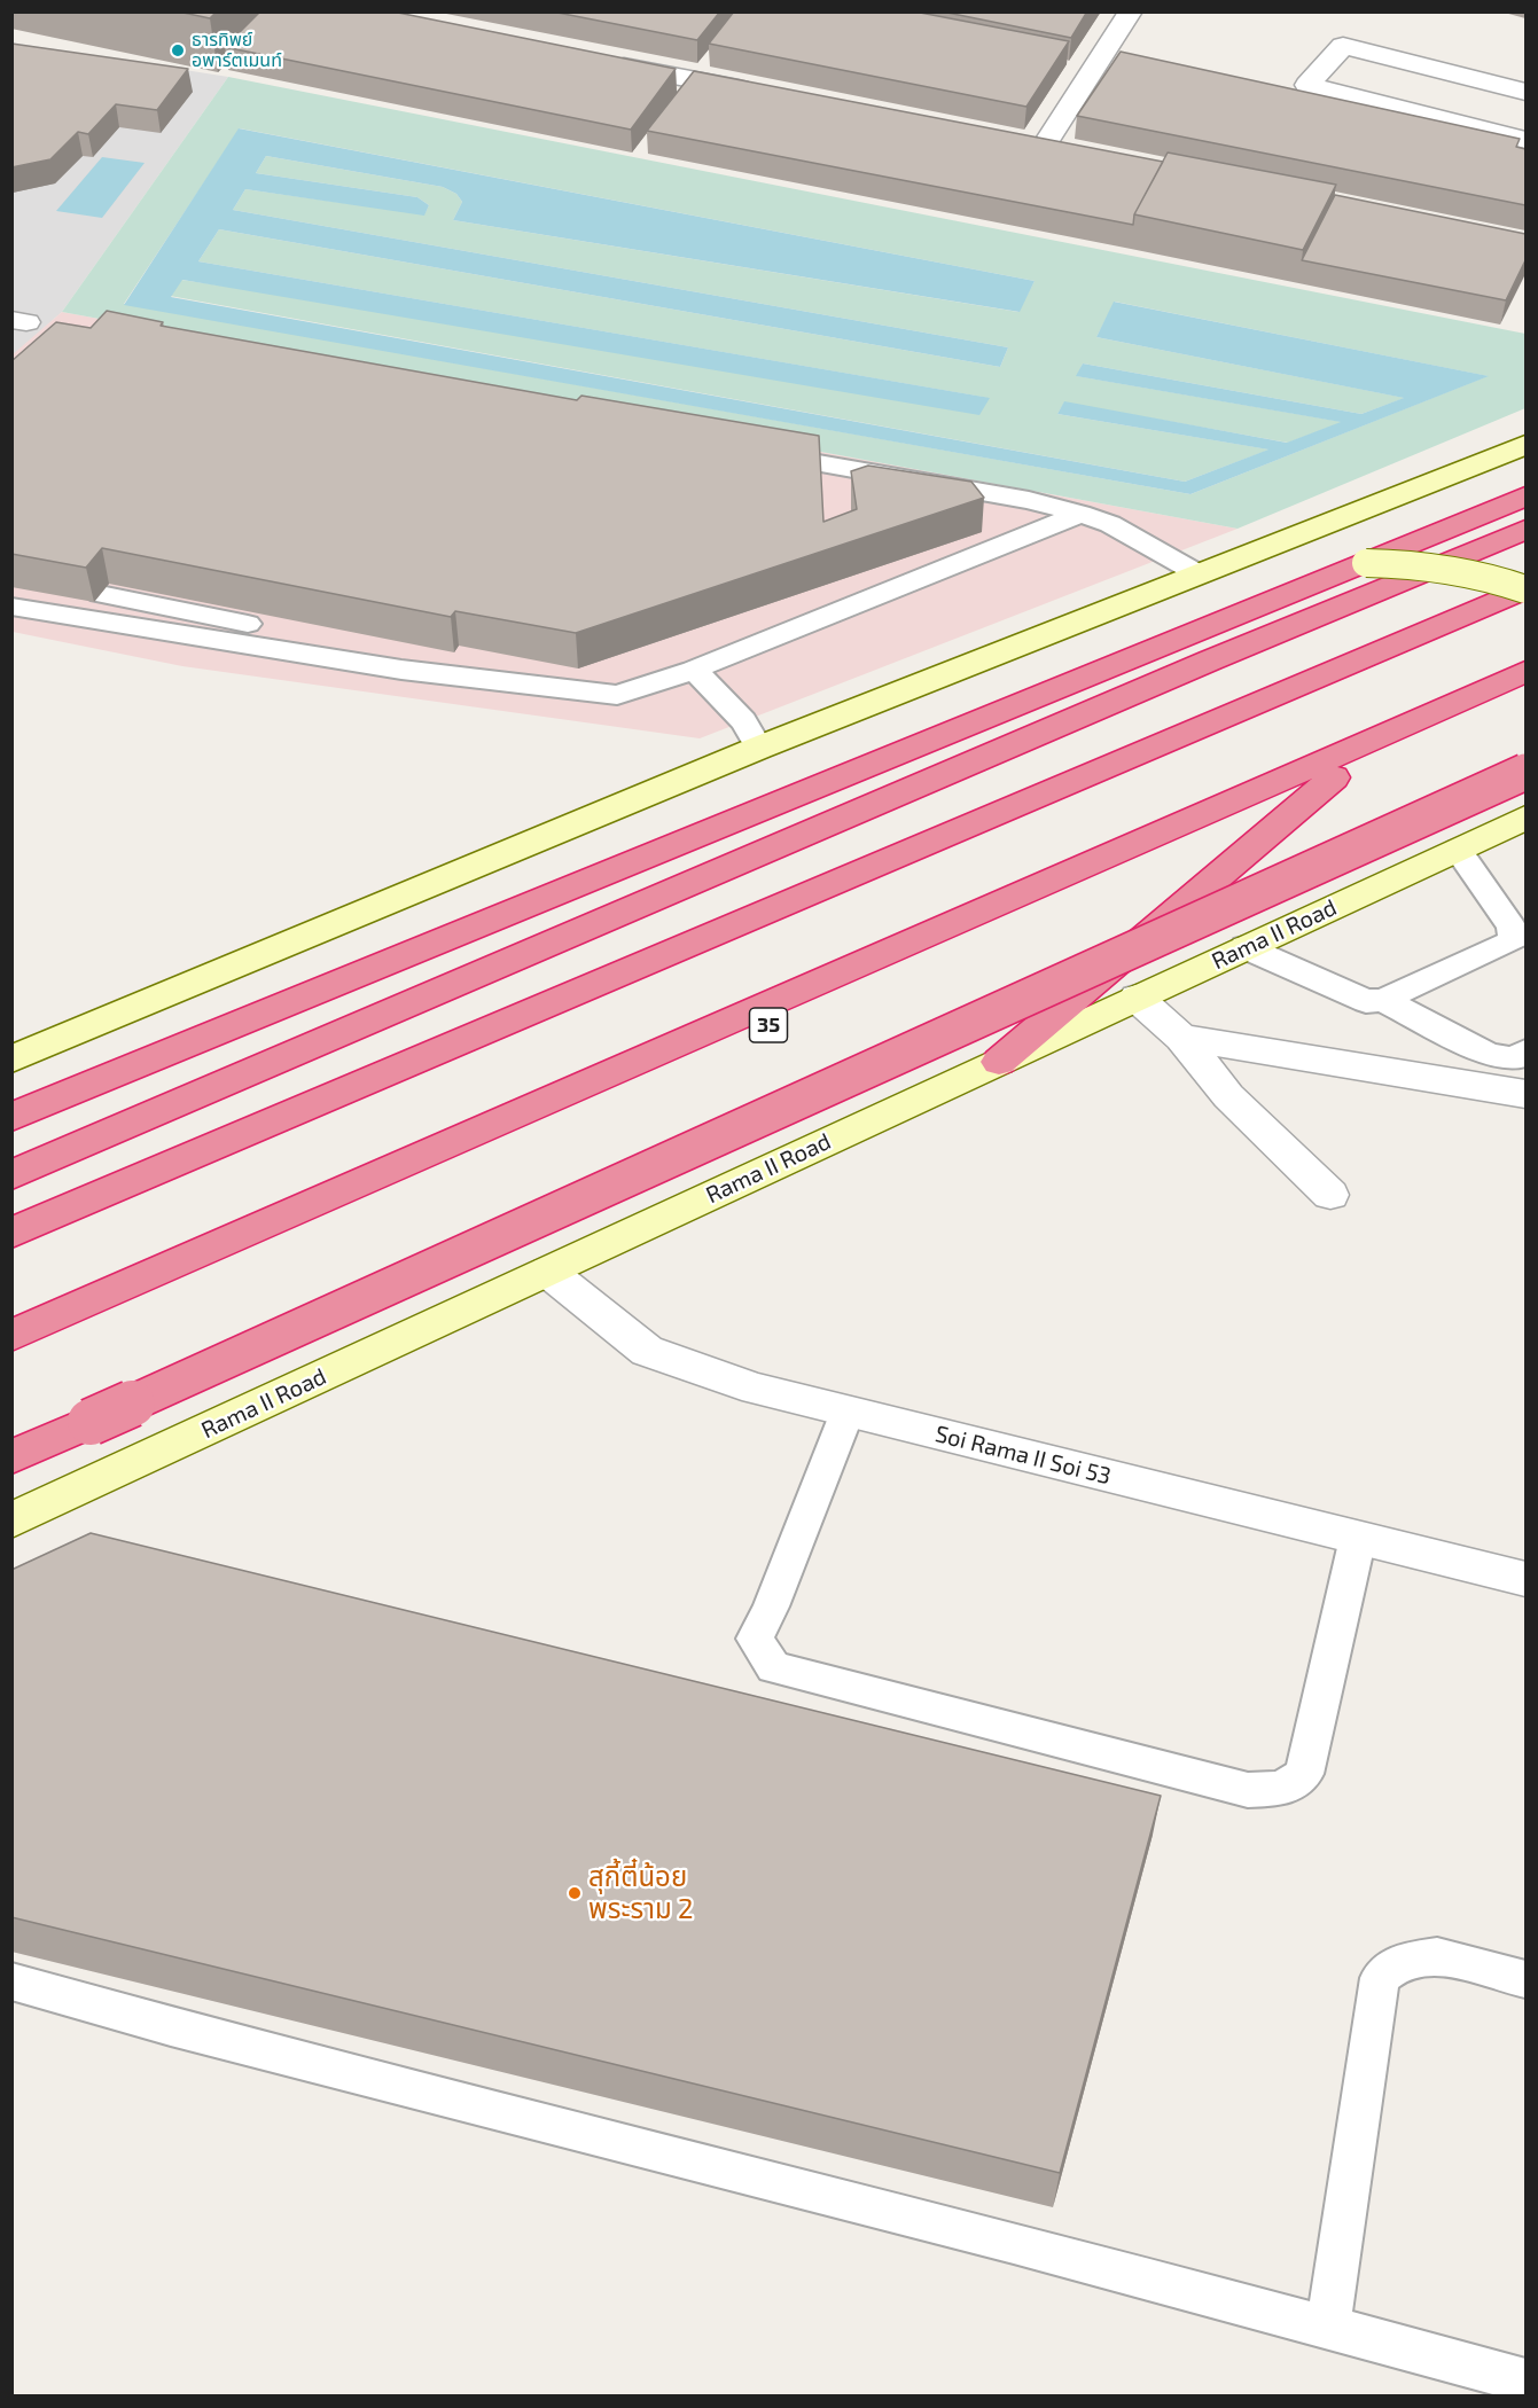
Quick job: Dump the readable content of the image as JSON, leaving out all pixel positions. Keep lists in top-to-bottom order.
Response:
{
  "streets": {
    "highway": ["35"],
    "main road": ["Rama II Road"],
    "street": ["Soi Rama II Soi 53"]
  },
  "crossings": [
    ["Rama II Road", "Soi Rama II Soi 53"]
  ],
  "places": ["ธารทิพย์ อพาร์ตเมนท์", "สุกี้ตี๋น้อย พระราม 2"]
}
